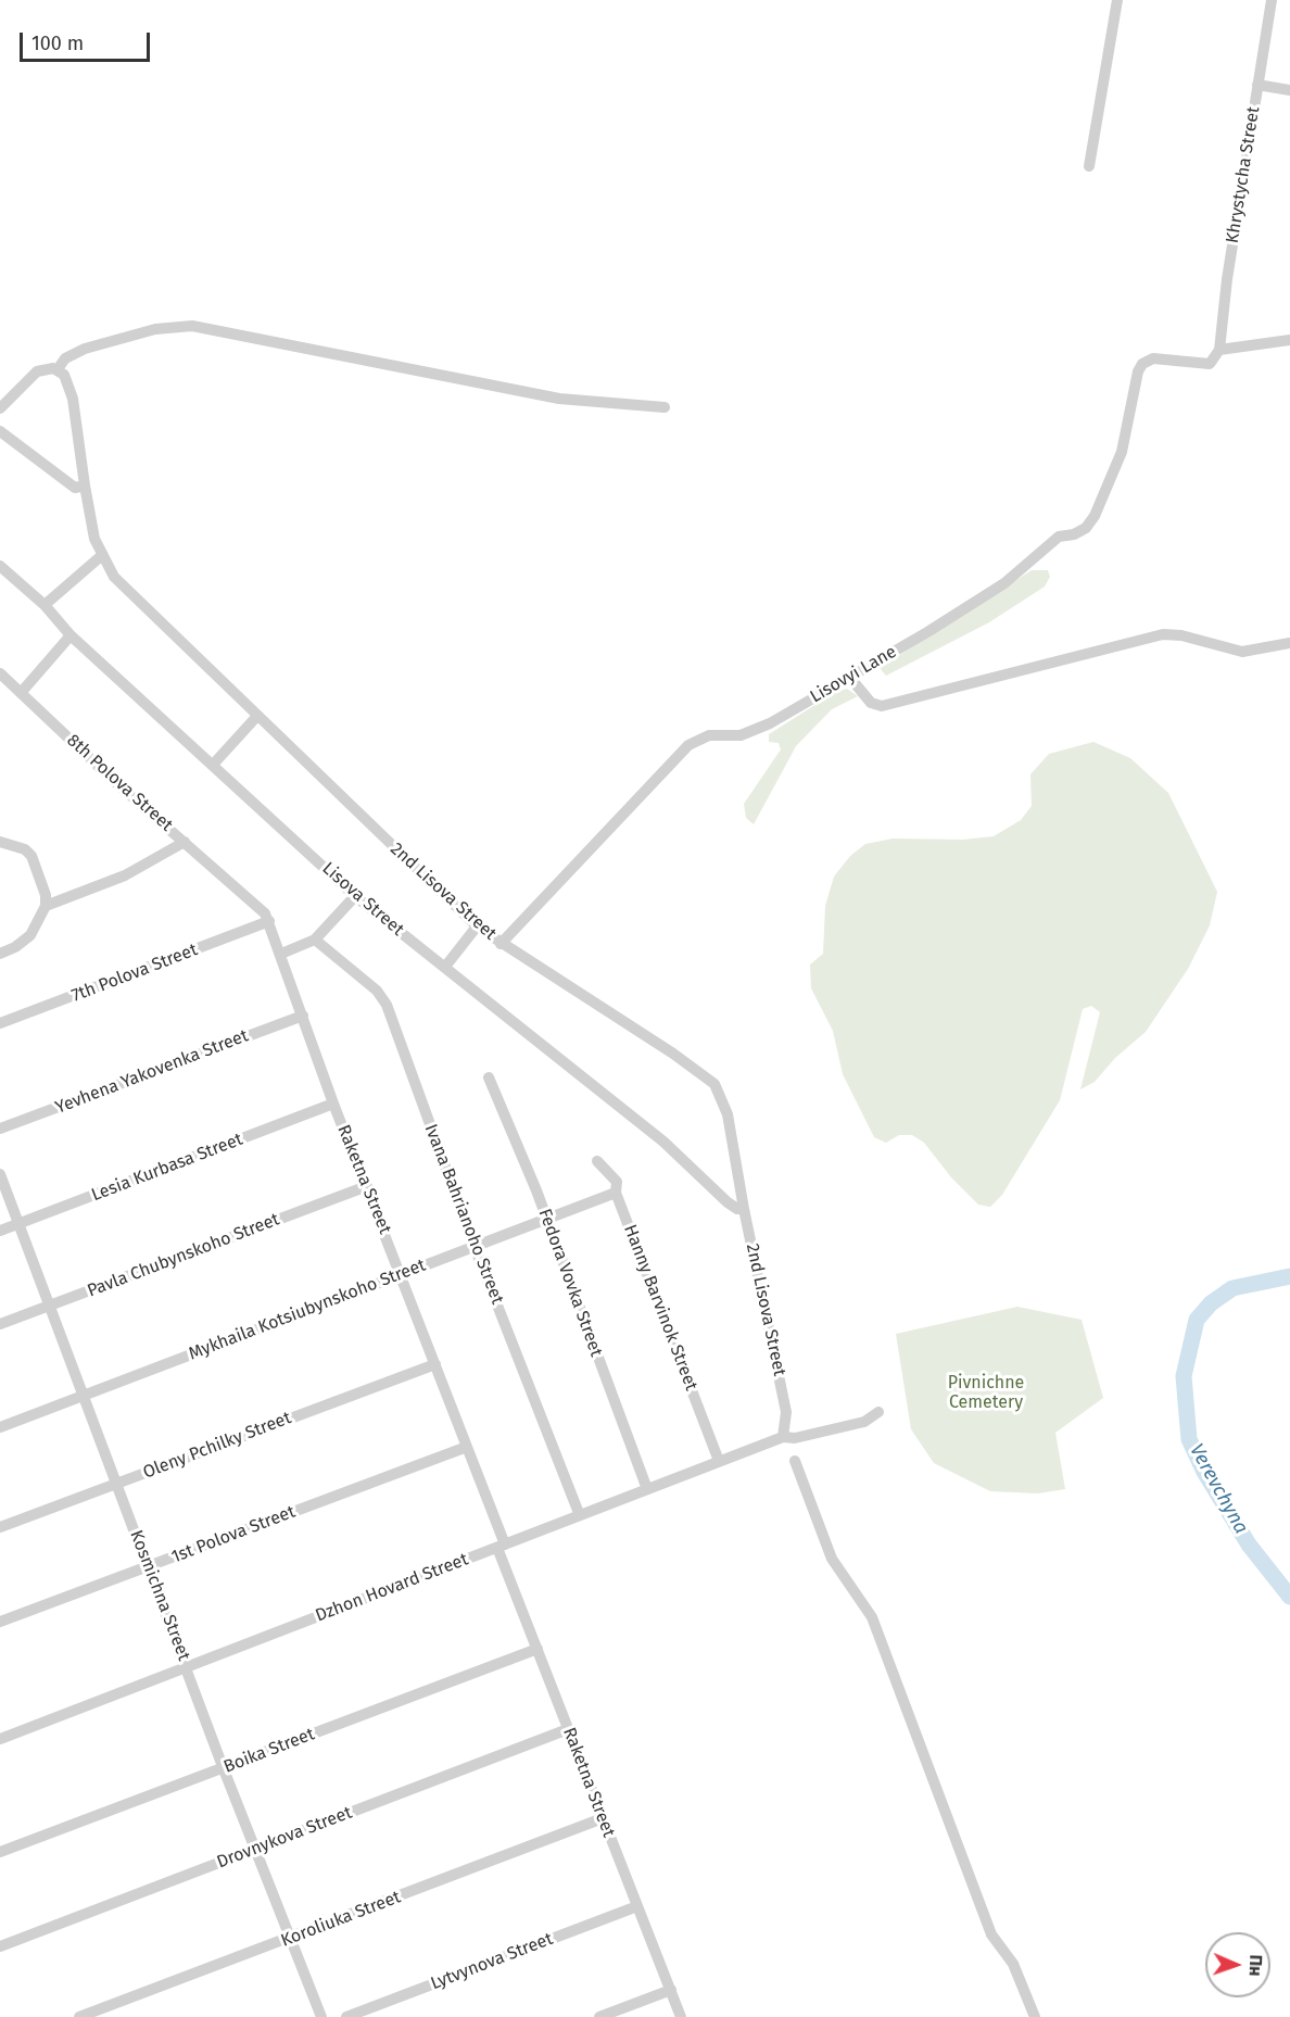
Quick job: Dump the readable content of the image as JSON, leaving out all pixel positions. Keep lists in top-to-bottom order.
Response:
{
  "streets": {
    "street": [
      "Khrystycha Street",
      "Lisovyi Lane",
      "8th Polova Street",
      "2nd Lisova Street",
      "Lisova Street",
      "7th Polova Street",
      "Yevhena Yakovenka Street",
      "Lesia Kurbasa Street",
      "Raketna Street",
      "Ivana Bahrianoho Street",
      "Pavla Chubynskoho Street",
      "Fedora Vovka Street",
      "Hanny Barvinok Street",
      "Mykhaila Kotsiubynskoho Street",
      "Oleny Pchilky Street",
      "1st Polova Street",
      "Dzhon Hovard Street",
      "Kosmichna Street",
      "Boika Street",
      "Drovnykova Street",
      "Koroliuka Street",
      "Lytvynova Street"
    ]
  },
  "crossings": [
    ["Khrystycha Street", "Lisovyi Lane"],
    ["Lisovyi Lane", "2nd Lisova Street"],
    ["8th Polova Street", "Raketna Street"],
    ["2nd Lisova Street", "Lisova Street"],
    ["2nd Lisova Street", "Dzhon Hovard Street"],
    ["7th Polova Street", "Raketna Street"],
    ["Yevhena Yakovenka Street", "Raketna Street"],
    ["Lesia Kurbasa Street", "Raketna Street"],
    ["Lesia Kurbasa Street", "Kosmichna Street"],
    ["Raketna Street", "Pavla Chubynskoho Street"],
    ["Raketna Street", "Mykhaila Kotsiubynskoho Street"],
    ["Raketna Street", "Oleny Pchilky Street"],
    ["Raketna Street", "1st Polova Street"],
    ["Raketna Street", "Dzhon Hovard Street"],
    ["Raketna Street", "Boika Street"],
    ["Raketna Street", "Drovnykova Street"],
    ["Raketna Street", "Koroliuka Street"],
    ["Raketna Street", "Lytvynova Street"],
    ["Ivana Bahrianoho Street", "Mykhaila Kotsiubynskoho Street"],
    ["Ivana Bahrianoho Street", "Dzhon Hovard Street"],
    ["Pavla Chubynskoho Street", "Kosmichna Street"],
    ["Fedora Vovka Street", "Mykhaila Kotsiubynskoho Street"],
    ["Fedora Vovka Street", "Dzhon Hovard Street"],
    ["Hanny Barvinok Street", "Mykhaila Kotsiubynskoho Street"],
    ["Hanny Barvinok Street", "Dzhon Hovard Street"],
    ["Mykhaila Kotsiubynskoho Street", "Kosmichna Street"],
    ["Oleny Pchilky Street", "Kosmichna Street"],
    ["1st Polova Street", "Kosmichna Street"],
    ["Dzhon Hovard Street", "Kosmichna Street"],
    ["Kosmichna Street", "Boika Street"],
    ["Kosmichna Street", "Drovnykova Street"],
    ["Kosmichna Street", "Koroliuka Street"]
  ],
  "water": ["Verevchyna"],
  "parks": ["Pivnichne Cemetery"],
  "scale_bar": "100 m",
  "north": "right"
}
